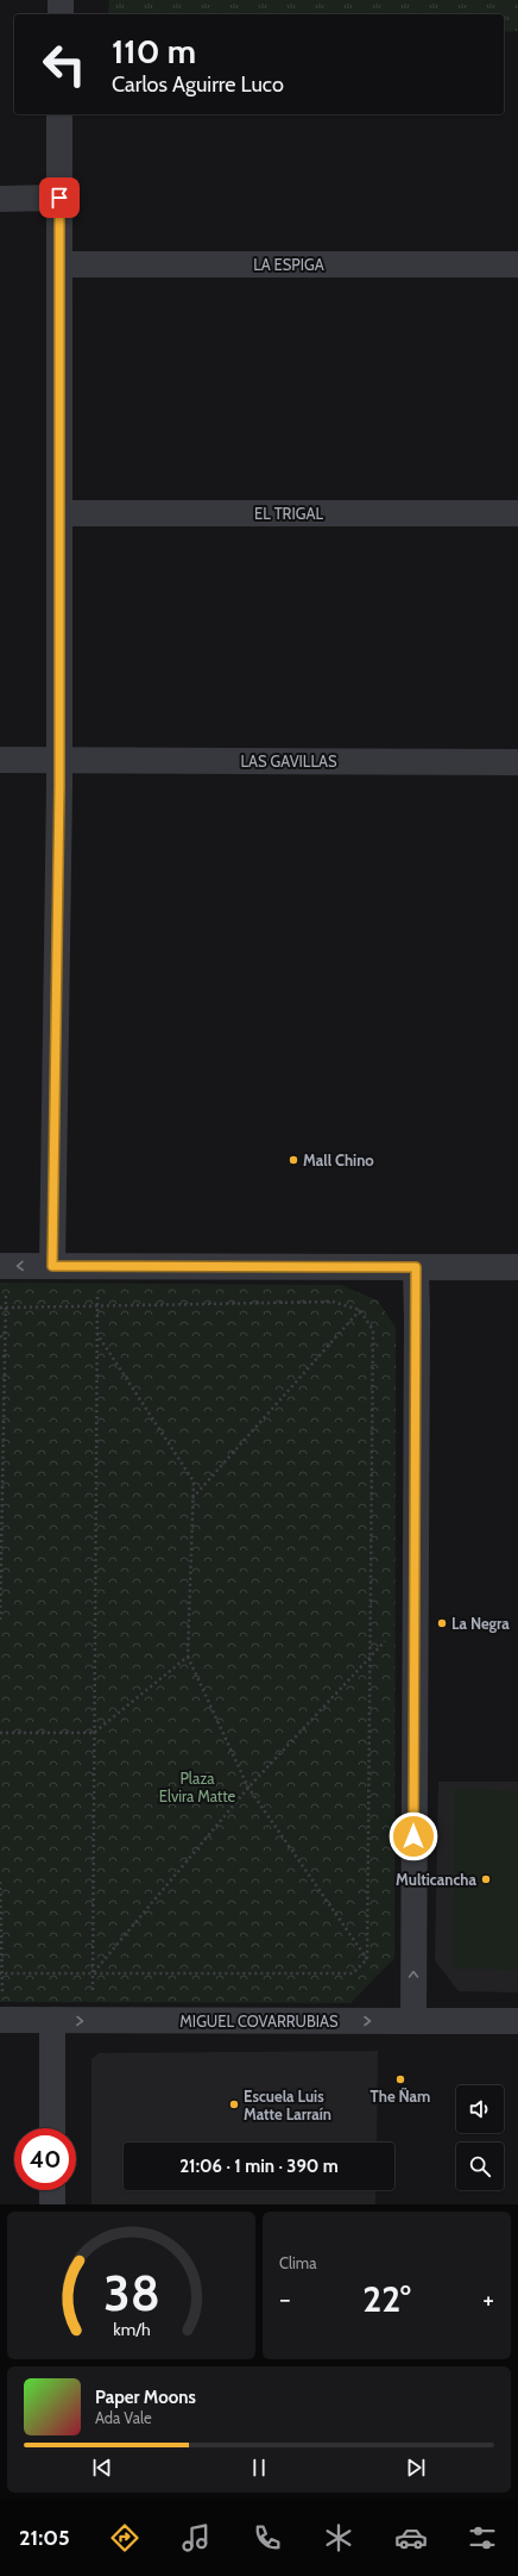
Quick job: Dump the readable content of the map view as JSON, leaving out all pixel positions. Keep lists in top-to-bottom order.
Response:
{
  "streets": {
    "street": [
      "LA ESPIGA",
      "EL TRIGAL",
      "LAS GAVILLAS",
      "MIGUEL COVARRUBIAS"
    ]
  },
  "one_way": ["MIGUEL COVARRUBIAS"],
  "parks": ["Plaza Elvira Matte"],
  "places": [
    "Mall Chino",
    "La Negra",
    "Multicancha",
    "The Ñam",
    "Escuela Luis Matte Larraín"
  ],
  "page": {
    "turn": ["110 m", "Carlos Aguirre Luco"],
    "limit": "40",
    "trip": "21:06 · 1 min · 390 m",
    "tile": "Clima",
    "heat": ["−", "22°", "+"],
    "song": ["Paper Moons", "Ada Vale"],
    "tabs": "21:05",
    "gauge": ["38", "km/h"]
  }
}
